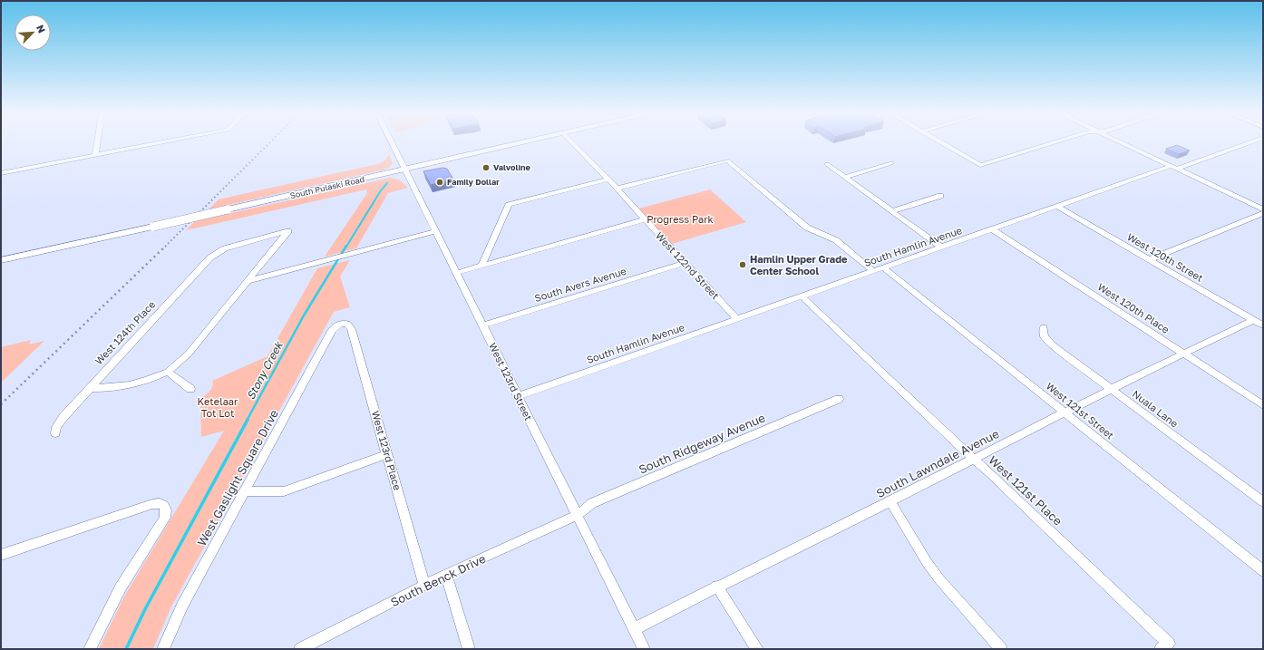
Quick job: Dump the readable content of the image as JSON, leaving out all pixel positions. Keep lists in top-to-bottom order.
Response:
{
  "streets": {
    "main road": ["South Pulaski Road"],
    "street": [
      "South Hamlin Avenue",
      "West 120th Street",
      "West 122nd Street",
      "South Avers Avenue",
      "West 120th Place",
      "West 124th Place",
      "West 123rd Street",
      "Nuala Lane",
      "West 121st Street",
      "South Ridgeway Avenue",
      "West 123rd Place",
      "South Lawndale Avenue",
      "West Gaslight Square Drive",
      "West 121st Place",
      "South Benck Drive"
    ]
  },
  "crossings": [
    ["South Pulaski Road", "West 123rd Street"],
    ["South Hamlin Avenue", "West 120th Street"],
    ["South Hamlin Avenue", "West 122nd Street"],
    ["South Hamlin Avenue", "West 120th Place"],
    ["South Hamlin Avenue", "West 123rd Street"],
    ["South Hamlin Avenue", "West 121st Street"],
    ["South Hamlin Avenue", "West 121st Place"],
    ["West 120th Street", "South Lawndale Avenue"],
    ["West 122nd Street", "South Avers Avenue"],
    ["South Avers Avenue", "West 123rd Street"],
    ["West 120th Place", "South Lawndale Avenue"],
    ["West 123rd Street", "South Ridgeway Avenue"],
    ["West 123rd Street", "South Lawndale Avenue"],
    ["West 123rd Street", "South Benck Drive"],
    ["Nuala Lane", "South Lawndale Avenue"],
    ["West 121st Street", "South Lawndale Avenue"],
    ["South Ridgeway Avenue", "South Benck Drive"],
    ["West 123rd Place", "West Gaslight Square Drive"],
    ["West 123rd Place", "South Benck Drive"],
    ["South Lawndale Avenue", "West 121st Place"]
  ],
  "water": ["Stony Creek"],
  "parks": ["Progress Park", "Ketelaar Tot Lot"],
  "places": ["Valvoline", "Family Dollar", "Hamlin Upper Grade Center School"],
  "north": "top right"
}
